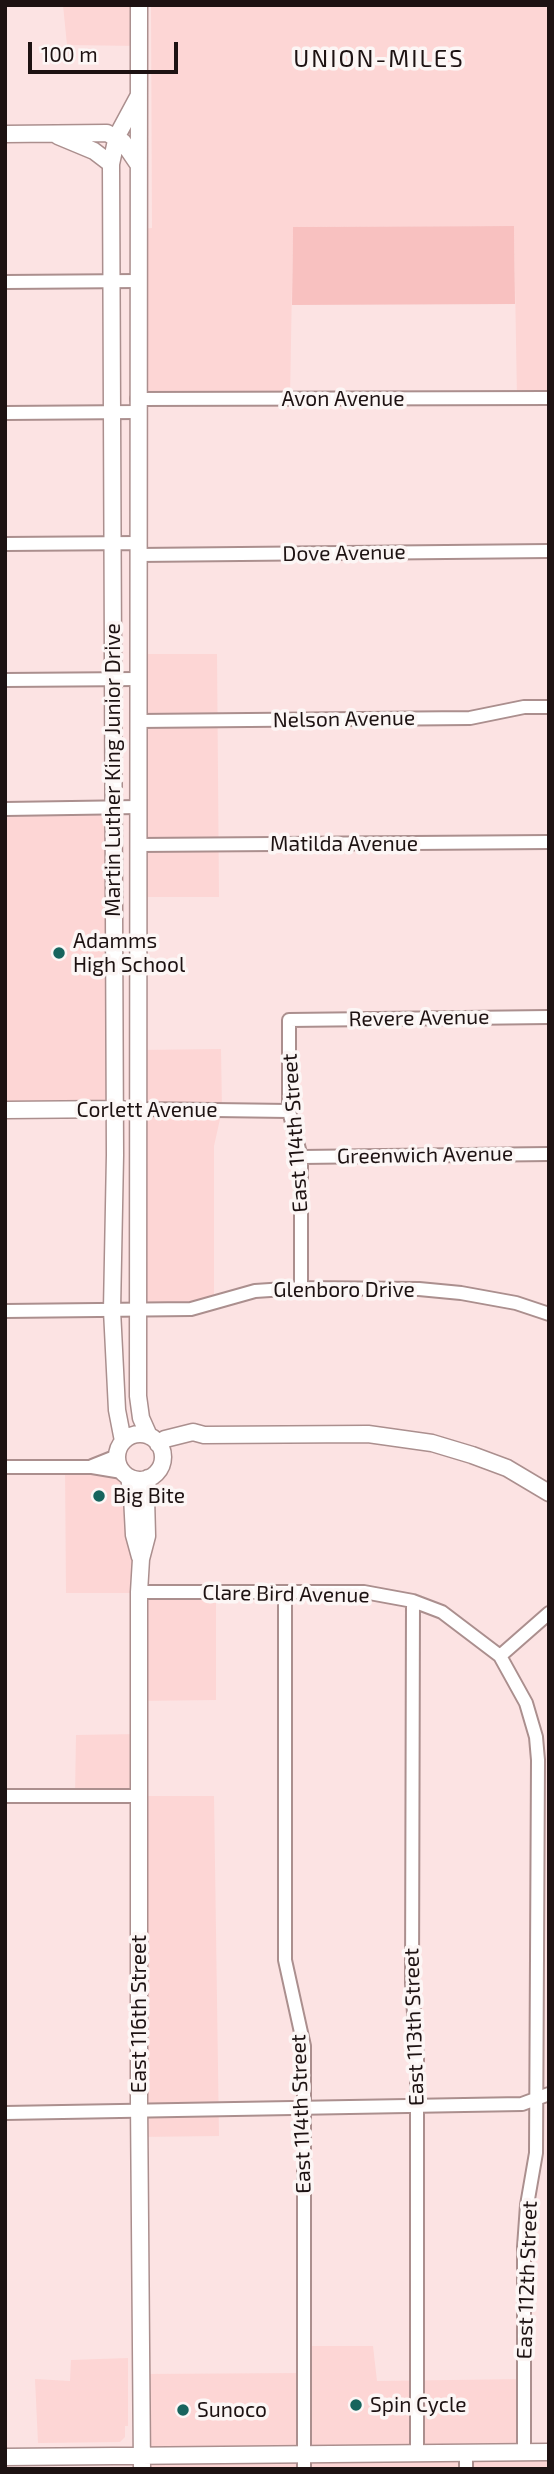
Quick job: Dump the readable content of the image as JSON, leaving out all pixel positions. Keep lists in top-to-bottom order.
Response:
{
  "streets": {
    "main road": ["Martin Luther King Junior Drive", "Corlett Avenue", "East 116th Street"],
    "street": [
      "Avon Avenue",
      "Dove Avenue",
      "Nelson Avenue",
      "Matilda Avenue",
      "Revere Avenue",
      "East 114th Street",
      "Greenwich Avenue",
      "Glenboro Drive",
      "Clare Bird Avenue",
      "East 113th Street",
      "East 112th Street"
    ]
  },
  "crossings": [
    ["Avon Avenue", "Martin Luther King Junior Drive"],
    ["Dove Avenue", "Martin Luther King Junior Drive"],
    ["Nelson Avenue", "Martin Luther King Junior Drive"],
    ["Martin Luther King Junior Drive", "Matilda Avenue"],
    ["Martin Luther King Junior Drive", "Corlett Avenue"],
    ["Martin Luther King Junior Drive", "Glenboro Drive"],
    ["Martin Luther King Junior Drive", "East 116th Street"],
    ["Revere Avenue", "East 114th Street"],
    ["Corlett Avenue", "East 114th Street"],
    ["East 114th Street", "Greenwich Avenue"],
    ["East 114th Street", "Glenboro Drive"],
    ["East 114th Street", "Clare Bird Avenue"],
    ["Clare Bird Avenue", "East 116th Street"],
    ["Clare Bird Avenue", "East 113th Street"],
    ["Clare Bird Avenue", "East 112th Street"]
  ],
  "districts": ["UNION-MILES"],
  "places": [
    "Adamms High School",
    "Big Bite",
    "Spin Cycle",
    "Sunoco"
  ],
  "scale_bar": "100 m"
}
